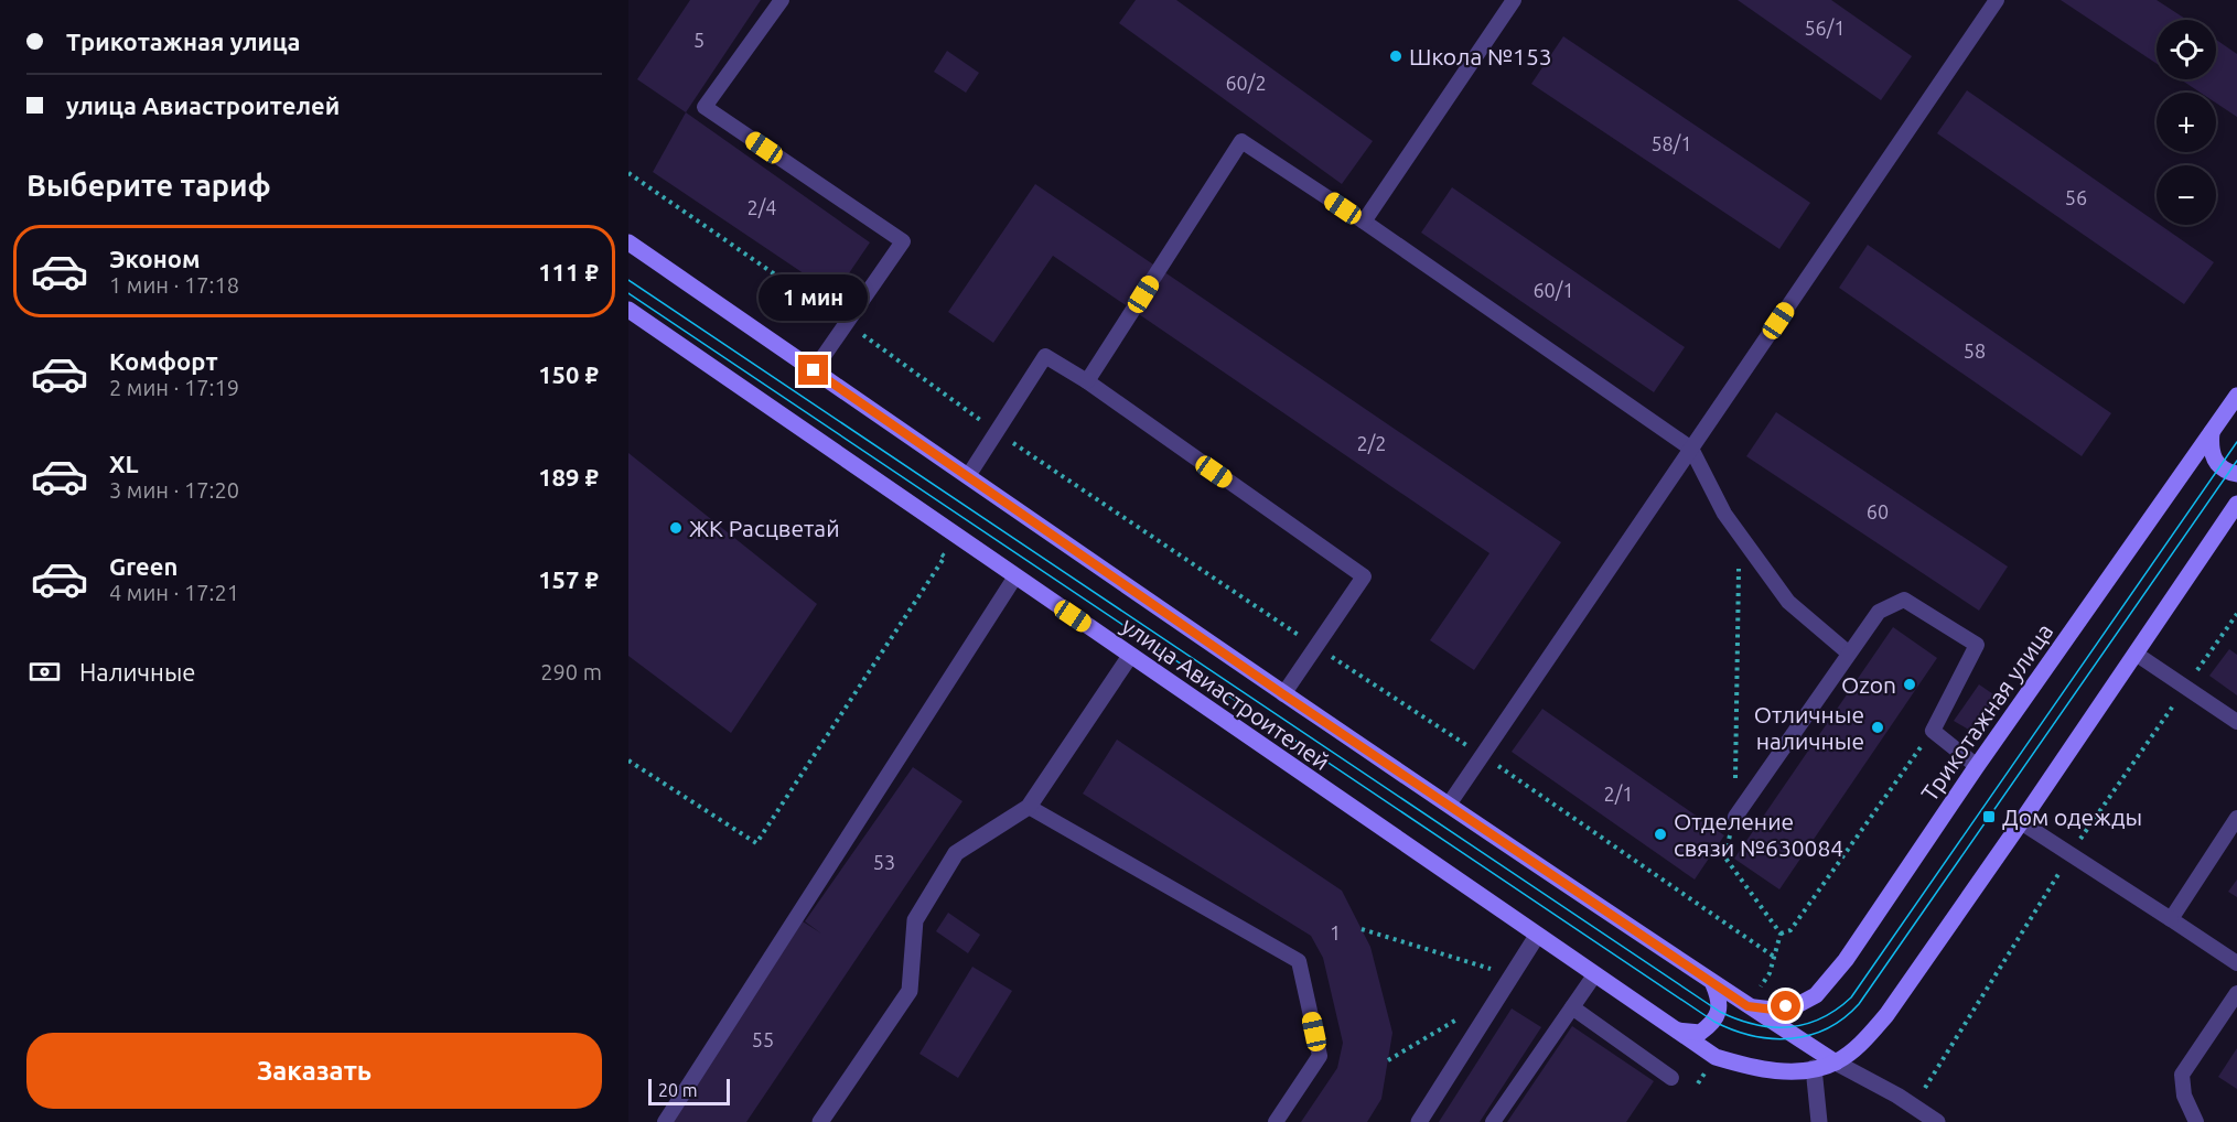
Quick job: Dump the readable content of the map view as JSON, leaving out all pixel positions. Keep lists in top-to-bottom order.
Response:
{
  "streets": {
    "main road": ["улица Авиастроителей", "Трикотажная улица"]
  },
  "crossings": [
    ["улица Авиастроителей", "Трикотажная улица"]
  ],
  "places": {
    "other": [
      "Школа №153",
      "ЖК Расцветай",
      "Ozon",
      "Отличные наличные",
      "Отделение связи №630084"
    ],
    "transit": ["Дом одежды"]
  },
  "house_numbers": [
    "56/1",
    "5",
    "60/2",
    "58/1",
    "56",
    "2/4",
    "60/1",
    "58",
    "2/2",
    "60",
    "2/1",
    "53",
    "1",
    "55"
  ],
  "scale_bar": "20 m",
  "page": {
    "banner": ["Трикотажная улица", "улица Авиастроителей"],
    "map_buttons": ["+", "−"],
    "heading": "Выберите тариф",
    "list": [
      {
        "name": "Эконом",
        "note": "1 мин · 17:18",
        "value": "111 ₽"
      },
      {
        "name": "Комфорт",
        "note": "2 мин · 17:19",
        "value": "150 ₽"
      },
      {
        "name": "XL",
        "note": "3 мин · 17:20",
        "value": "189 ₽"
      },
      {
        "name": "Green",
        "note": "4 мин · 17:21",
        "value": "157 ₽"
      }
    ],
    "bubble": "1 мин",
    "pay": ["Наличные", "290 m"],
    "buttons": "Заказать",
    "scale": "20 m"
  }
}
